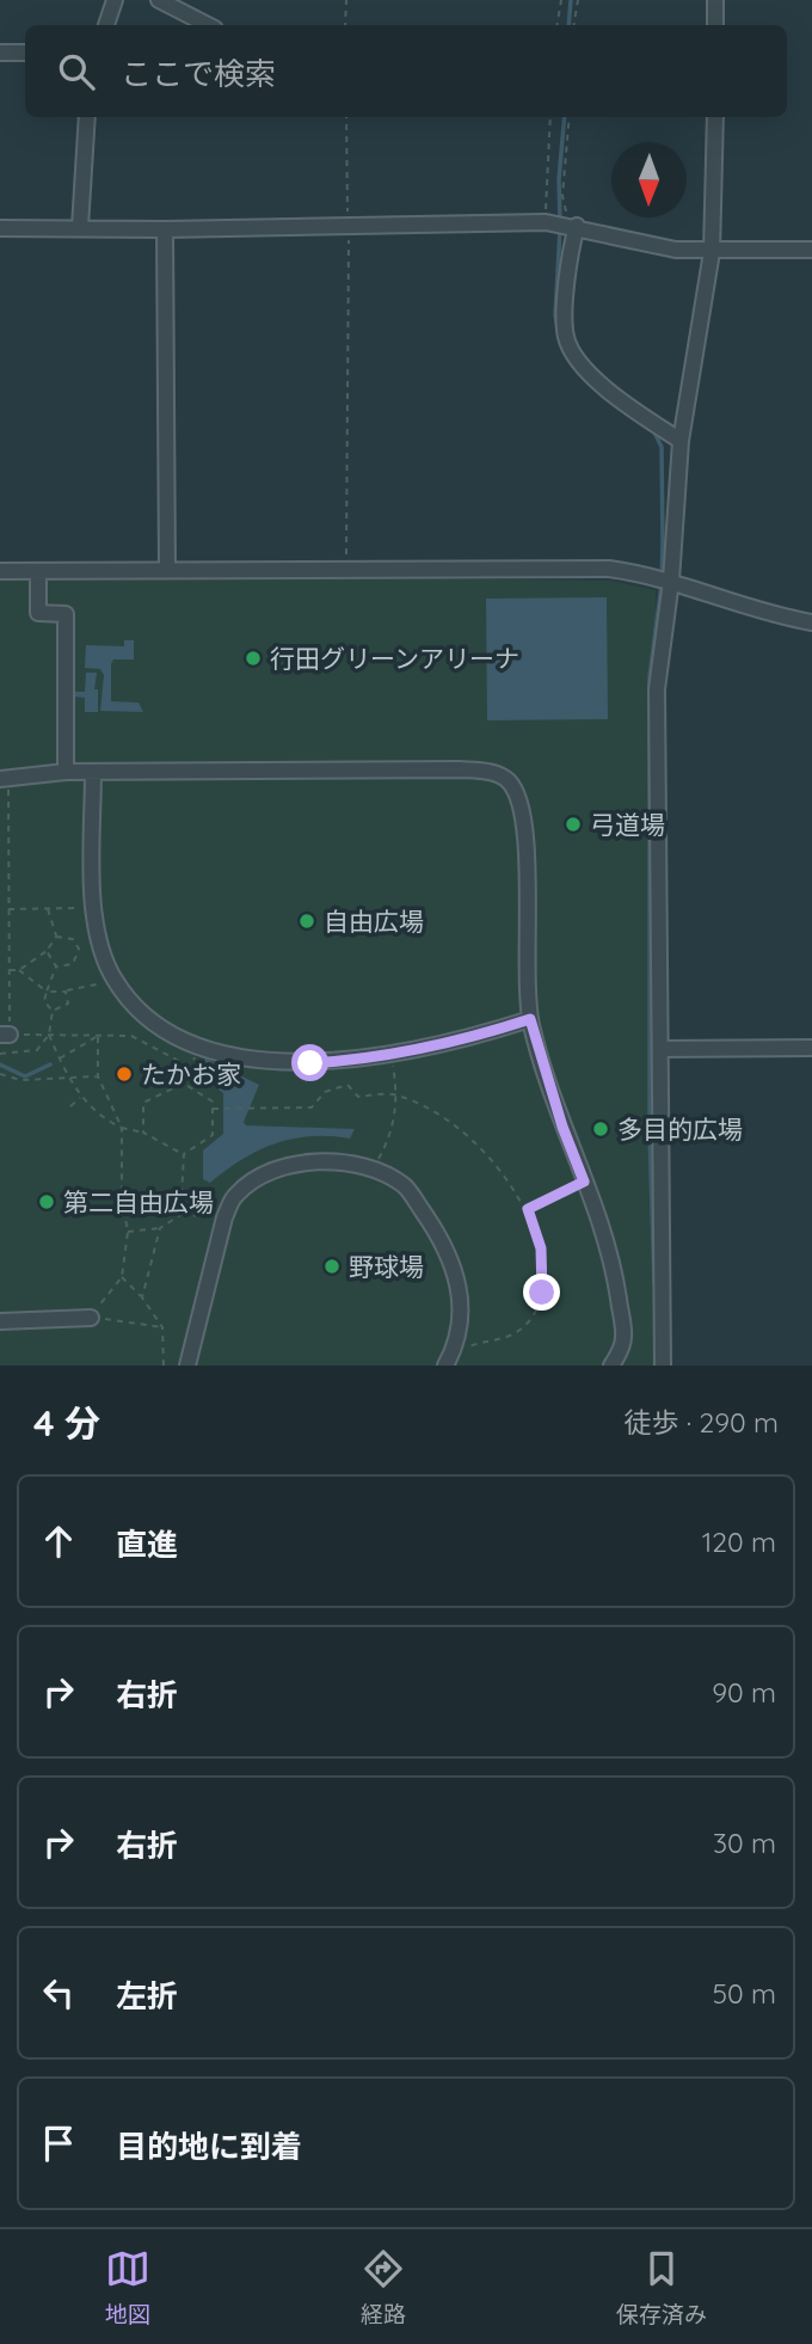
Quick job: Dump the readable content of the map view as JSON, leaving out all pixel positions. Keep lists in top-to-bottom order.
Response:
{
  "places": [
    "行田グリーンアリーナ",
    "弓道場",
    "自由広場",
    "たかお家",
    "多目的広場",
    "第二自由広場",
    "野球場"
  ],
  "north": "bottom",
  "page": {
    "search": "ここで検索",
    "heading": ["4 分", "徒歩 · 290 m"],
    "list": [
      ["直進", "120 m"],
      ["右折", "90 m"],
      ["右折", "30 m"],
      ["左折", "50 m"],
      "目的地に到着"
    ],
    "nav": ["地図", "経路", "保存済み"]
  }
}
